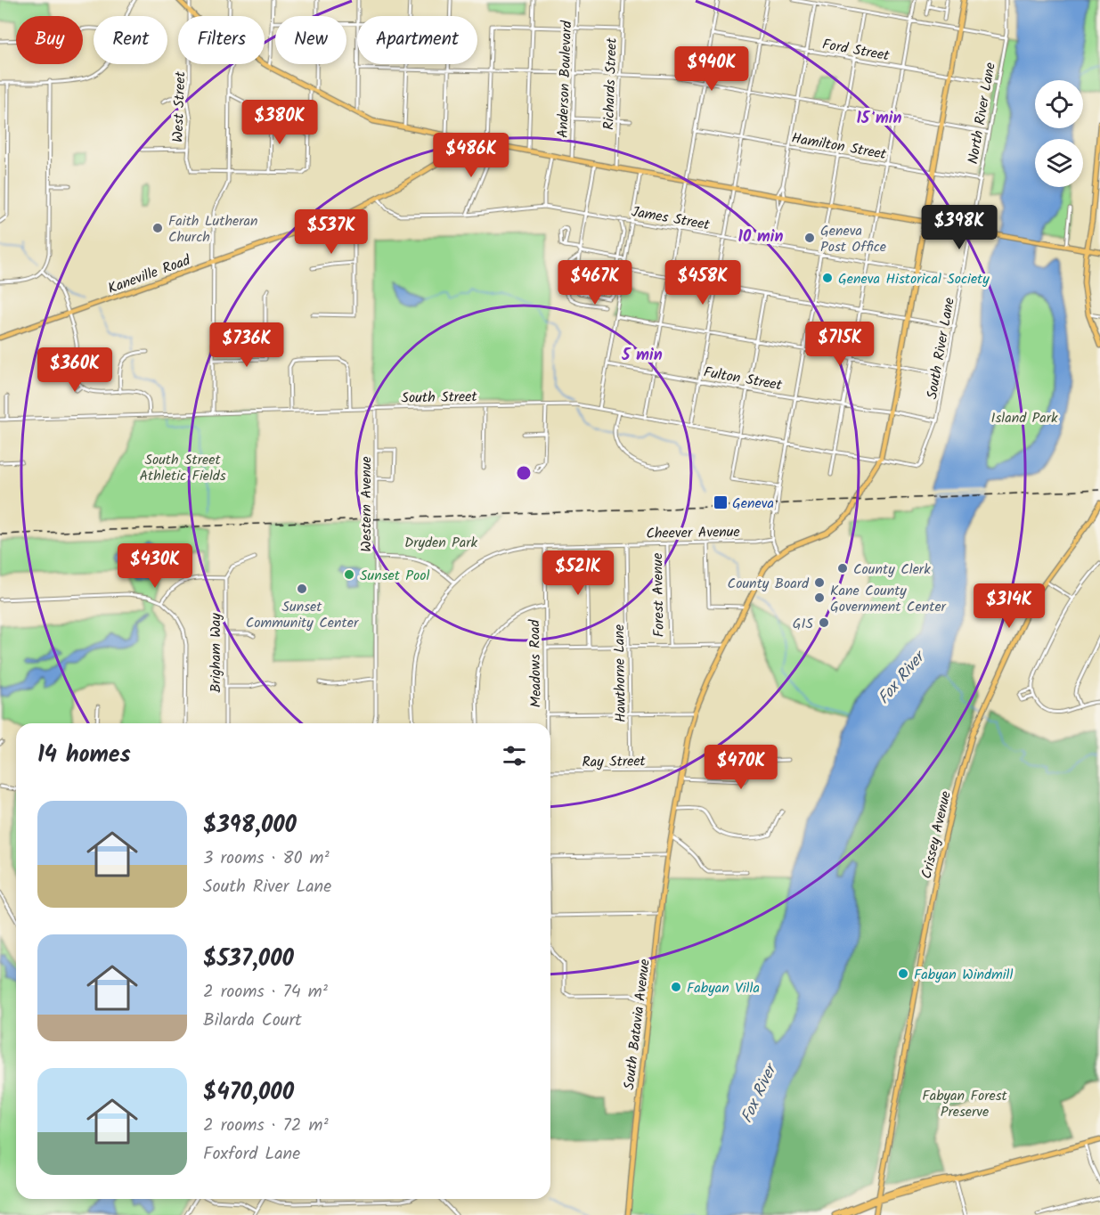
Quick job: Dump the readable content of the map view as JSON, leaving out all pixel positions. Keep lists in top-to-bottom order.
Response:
{
  "streets": {
    "main road": ["Kaneville Road", "Crissey Avenue", "South Batavia Avenue"],
    "street": [
      "Ford Street",
      "Anderson Boulevard",
      "Richards Street",
      "West Street",
      "North River Lane",
      "Hamilton Street",
      "James Street",
      "South River Lane",
      "Fulton Street",
      "South Street",
      "Western Avenue",
      "Cheever Avenue",
      "Forest Avenue",
      "Brigham Way",
      "Meadows Road",
      "Hawthorne Lane",
      "Ray Street"
    ]
  },
  "crossings": [
    ["Ford Street", "North River Lane"],
    ["North River Lane", "Hamilton Street"],
    ["North River Lane", "South River Lane"],
    ["James Street", "Kaneville Road"],
    ["James Street", "South River Lane"],
    ["South River Lane", "Fulton Street"],
    ["South River Lane", "South Street"],
    ["South River Lane", "South Batavia Avenue"],
    ["South Street", "Western Avenue"],
    ["South Street", "South Batavia Avenue"],
    ["Cheever Avenue", "Forest Avenue"],
    ["Cheever Avenue", "Meadows Road"],
    ["Cheever Avenue", "Hawthorne Lane"],
    ["Hawthorne Lane", "Ray Street"],
    ["Ray Street", "South Batavia Avenue"]
  ],
  "water": ["Fox River"],
  "parks": [
    "Island Park",
    "South Street Athletic Fields",
    "Dryden Park",
    "Fabyan Forest Preserve"
  ],
  "places": {
    "other": [
      "Faith Lutheran Church",
      "Geneva Post Office",
      "Geneva Historical Society",
      "County Clerk",
      "Sunset Pool",
      "County Board",
      "Sunset Community Center",
      "Kane County Government Center",
      "GIS",
      "Fabyan Windmill",
      "Fabyan Villa"
    ],
    "transit": ["Geneva"]
  },
  "page": {
    "chip": [
      "Buy",
      "Rent",
      "Filters",
      "New",
      "Apartment"
    ],
    "price": [
      "$940K",
      "$380K",
      "$486K",
      "$398K",
      "$537K",
      "$467K",
      "$458K",
      "$715K",
      "$736K",
      "$360K",
      "$430K",
      "$521K",
      "$314K",
      "$470K"
    ],
    "heading": "14 homes",
    "list": [
      {
        "name": "$398,000",
        "note": "3 rooms · 80 m² · South River Lane"
      },
      {
        "name": "$537,000",
        "note": "2 rooms · 74 m² · Bilarda Court"
      },
      {
        "name": "$470,000",
        "note": "2 rooms · 72 m² · Foxford Lane"
      }
    ]
  },
  "rings": ["15 min", "10 min", "5 min"]
}
